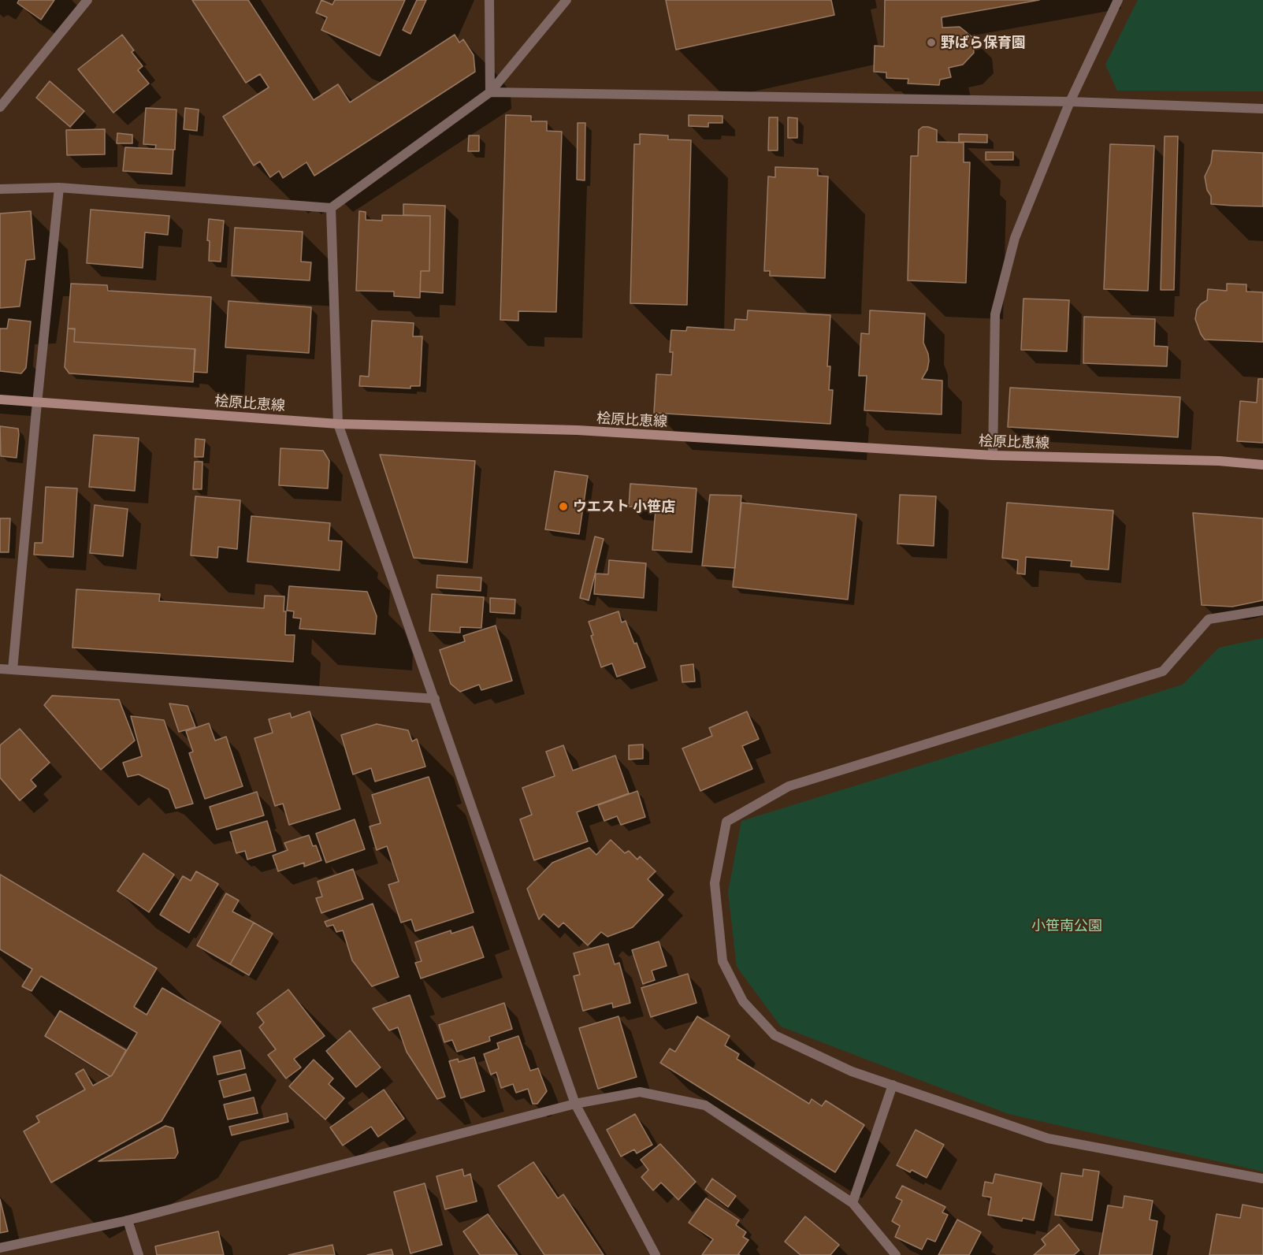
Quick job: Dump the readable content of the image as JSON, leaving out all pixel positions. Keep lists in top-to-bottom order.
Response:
{
  "streets": {
    "main road": ["桧原比恵線"]
  },
  "parks": ["小笹南公園"],
  "places": ["野ばら保育園", "ウエスト 小笹店"]
}
